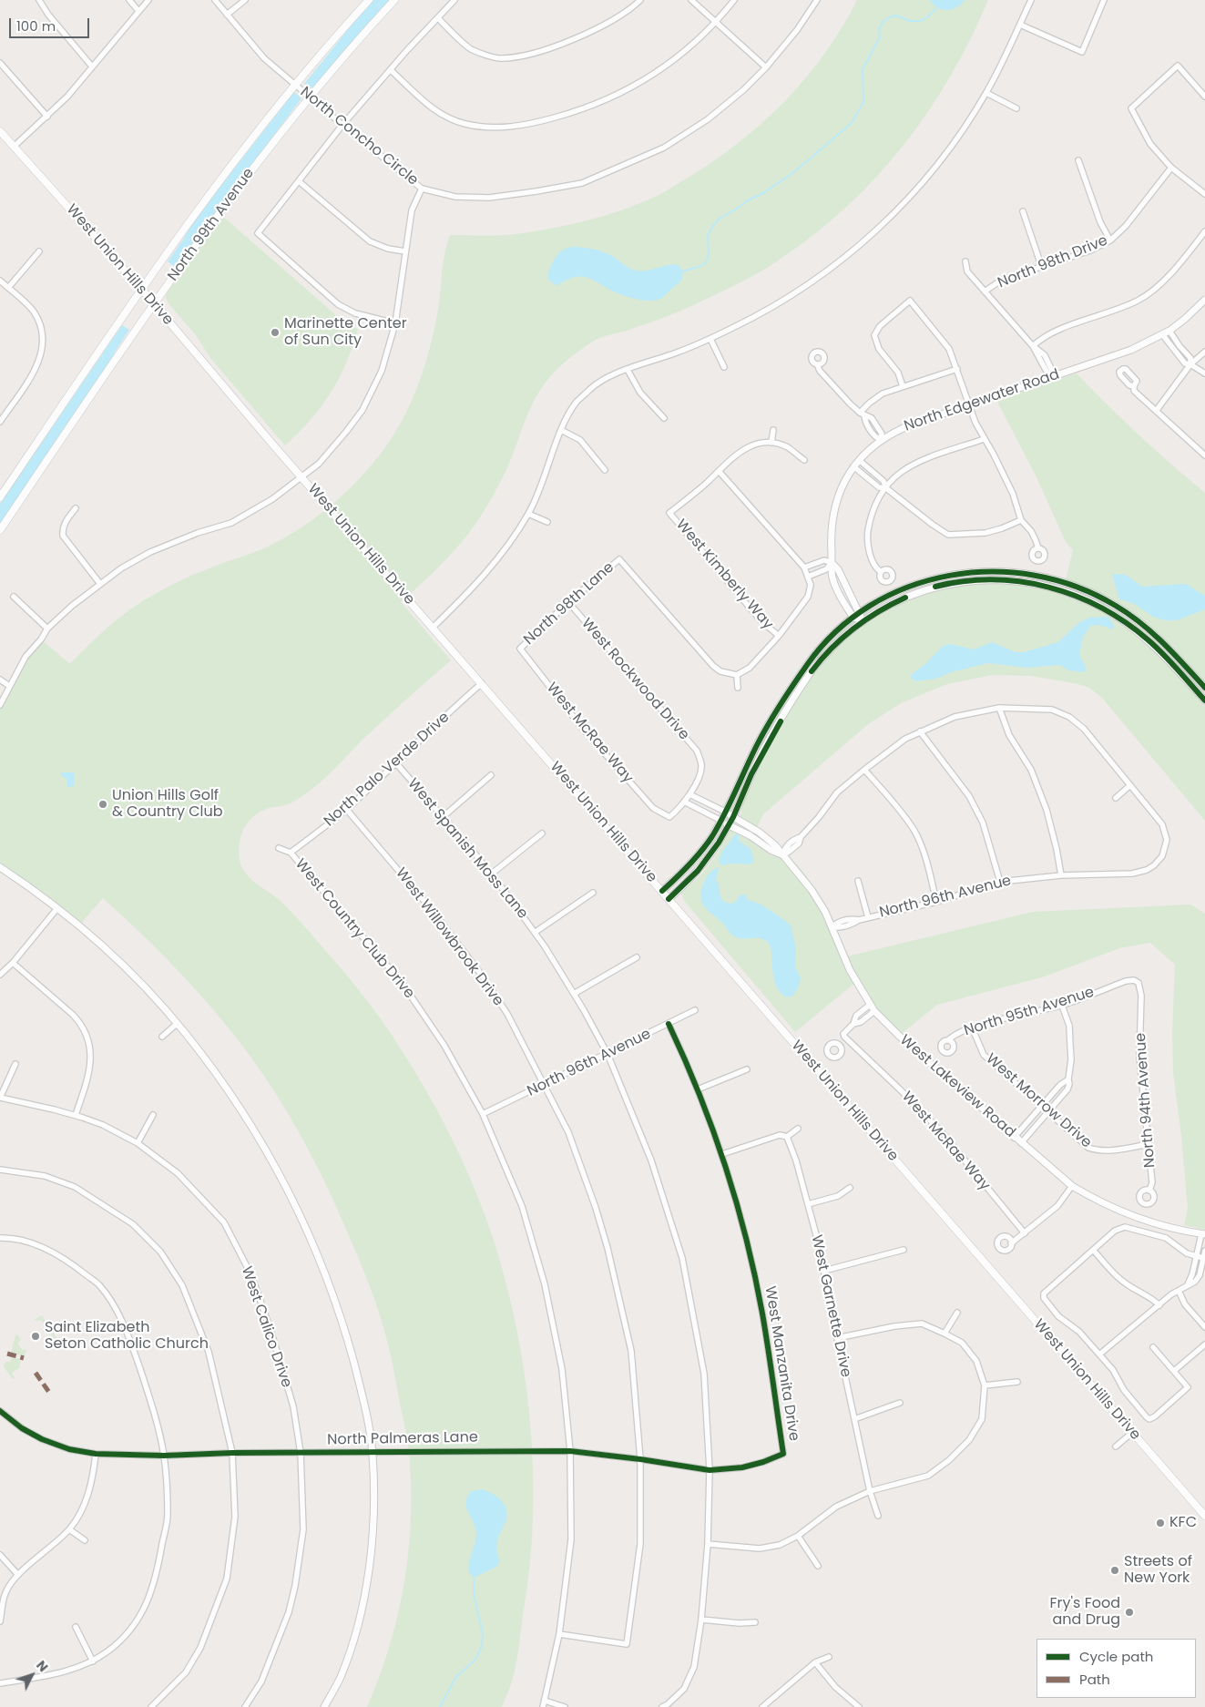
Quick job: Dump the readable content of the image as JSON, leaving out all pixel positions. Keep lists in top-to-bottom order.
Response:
{
  "streets": {
    "main road": ["North 99th Avenue", "West Union Hills Drive"],
    "street": [
      "North Concho Circle",
      "North 98th Drive",
      "North Edgewater Road",
      "West Kimberly Way",
      "North 98th Lane",
      "West Rockwood Drive",
      "West McRae Way",
      "North Palo Verde Drive",
      "West Spanish Moss Lane",
      "North 96th Avenue",
      "West Country Club Drive",
      "West Willowbrook Drive",
      "North 95th Avenue",
      "West Lakeview Road",
      "North 94th Avenue",
      "West Morrow Drive",
      "West Garnette Drive",
      "West Calico Drive",
      "West Manzanita Drive",
      "North Palmeras Lane"
    ]
  },
  "crossings": [
    ["North Concho Circle", "North 99th Avenue"],
    ["North 99th Avenue", "West Union Hills Drive"],
    ["West Union Hills Drive", "North Palo Verde Drive"],
    ["North 98th Lane", "West Rockwood Drive"],
    ["North 98th Lane", "West McRae Way"],
    ["West Rockwood Drive", "West Lakeview Road"],
    ["West McRae Way", "West Lakeview Road"],
    ["North Palo Verde Drive", "West Spanish Moss Lane"],
    ["North Palo Verde Drive", "West Country Club Drive"],
    ["North Palo Verde Drive", "West Willowbrook Drive"],
    ["West Spanish Moss Lane", "North 96th Avenue"],
    ["West Spanish Moss Lane", "West Manzanita Drive"],
    ["West Spanish Moss Lane", "North Palmeras Lane"],
    ["North 96th Avenue", "West Country Club Drive"],
    ["North 96th Avenue", "West Willowbrook Drive"],
    ["North 96th Avenue", "West Lakeview Road"],
    ["North 96th Avenue", "West Manzanita Drive"],
    ["West Country Club Drive", "West Willowbrook Drive"],
    ["West Country Club Drive", "North Palmeras Lane"],
    ["West Willowbrook Drive", "North Palmeras Lane"],
    ["North 95th Avenue", "North 94th Avenue"],
    ["North 95th Avenue", "West Morrow Drive"],
    ["North 94th Avenue", "West Morrow Drive"],
    ["West Calico Drive", "North Palmeras Lane"],
    ["West Manzanita Drive", "North Palmeras Lane"]
  ],
  "places": [
    "Marinette Center of Sun City",
    "Union Hills Golf & Country Club",
    "Saint Elizabeth Seton Catholic Church",
    "KFC",
    "Streets of New York",
    "Fry's Food and Drug"
  ],
  "legend": ["Cycle path", "Path"],
  "scale_bar": "100 m",
  "north": "top right"
}
